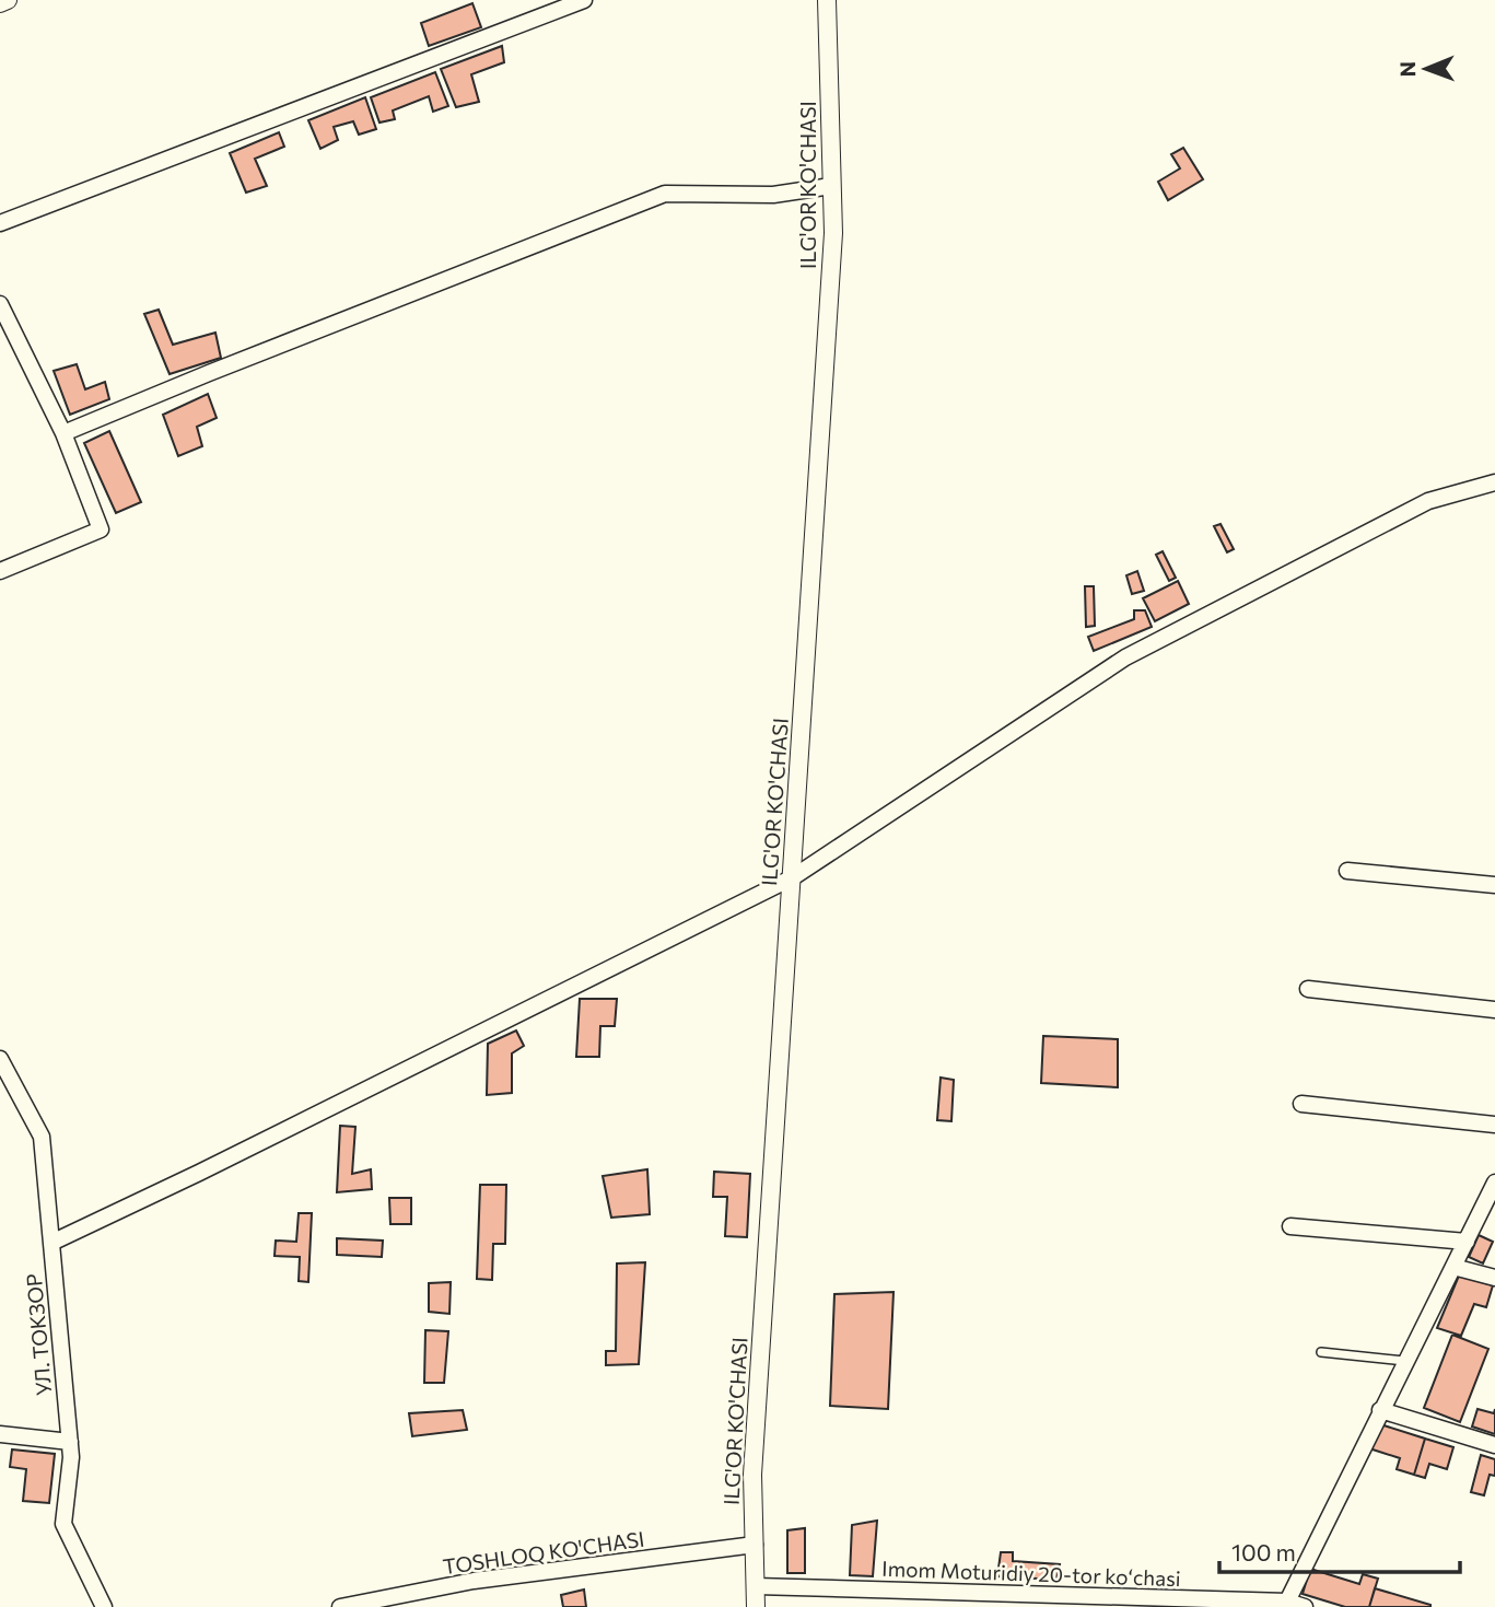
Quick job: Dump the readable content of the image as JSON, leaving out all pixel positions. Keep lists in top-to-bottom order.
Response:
{
  "streets": {
    "street": [
      "ILG'OR KO'CHASI",
      "УЛ. ТОКЗОР",
      "TOSHLOQ KO'CHASI",
      "Imom Moturidiy 20-tor koʻchasi"
    ]
  },
  "crossings": [
    ["ILG'OR KO'CHASI", "TOSHLOQ KO'CHASI"],
    ["ILG'OR KO'CHASI", "Imom Moturidiy 20-tor koʻchasi"]
  ],
  "scale_bar": "100 m",
  "north": "left"
}
